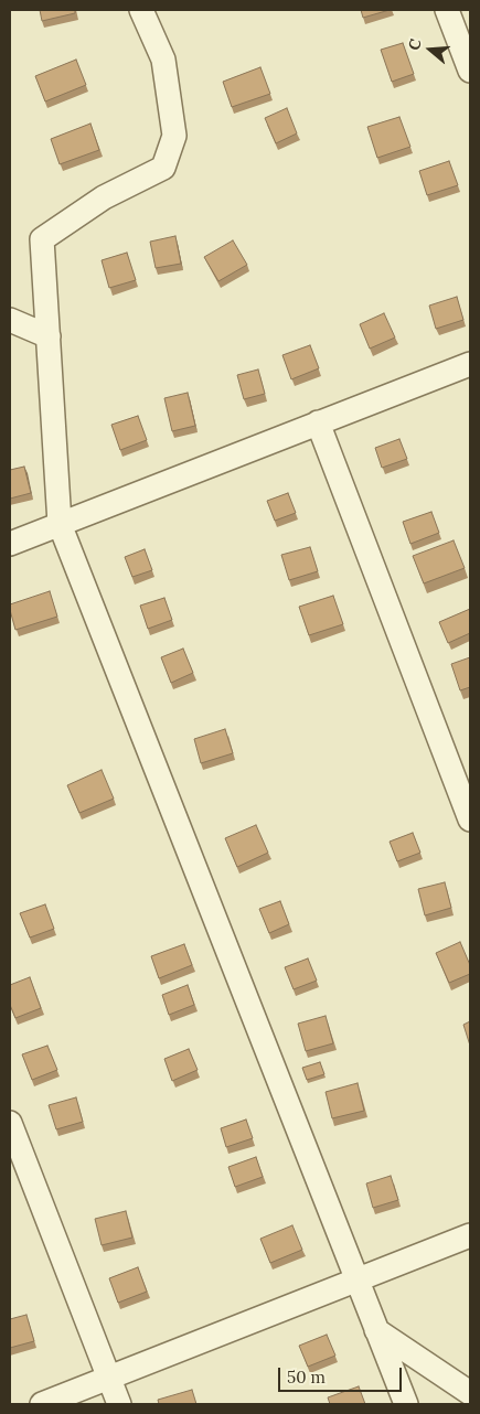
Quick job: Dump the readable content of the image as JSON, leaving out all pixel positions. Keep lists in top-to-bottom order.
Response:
{
  "scale_bar": "50 m",
  "north": "left"
}
